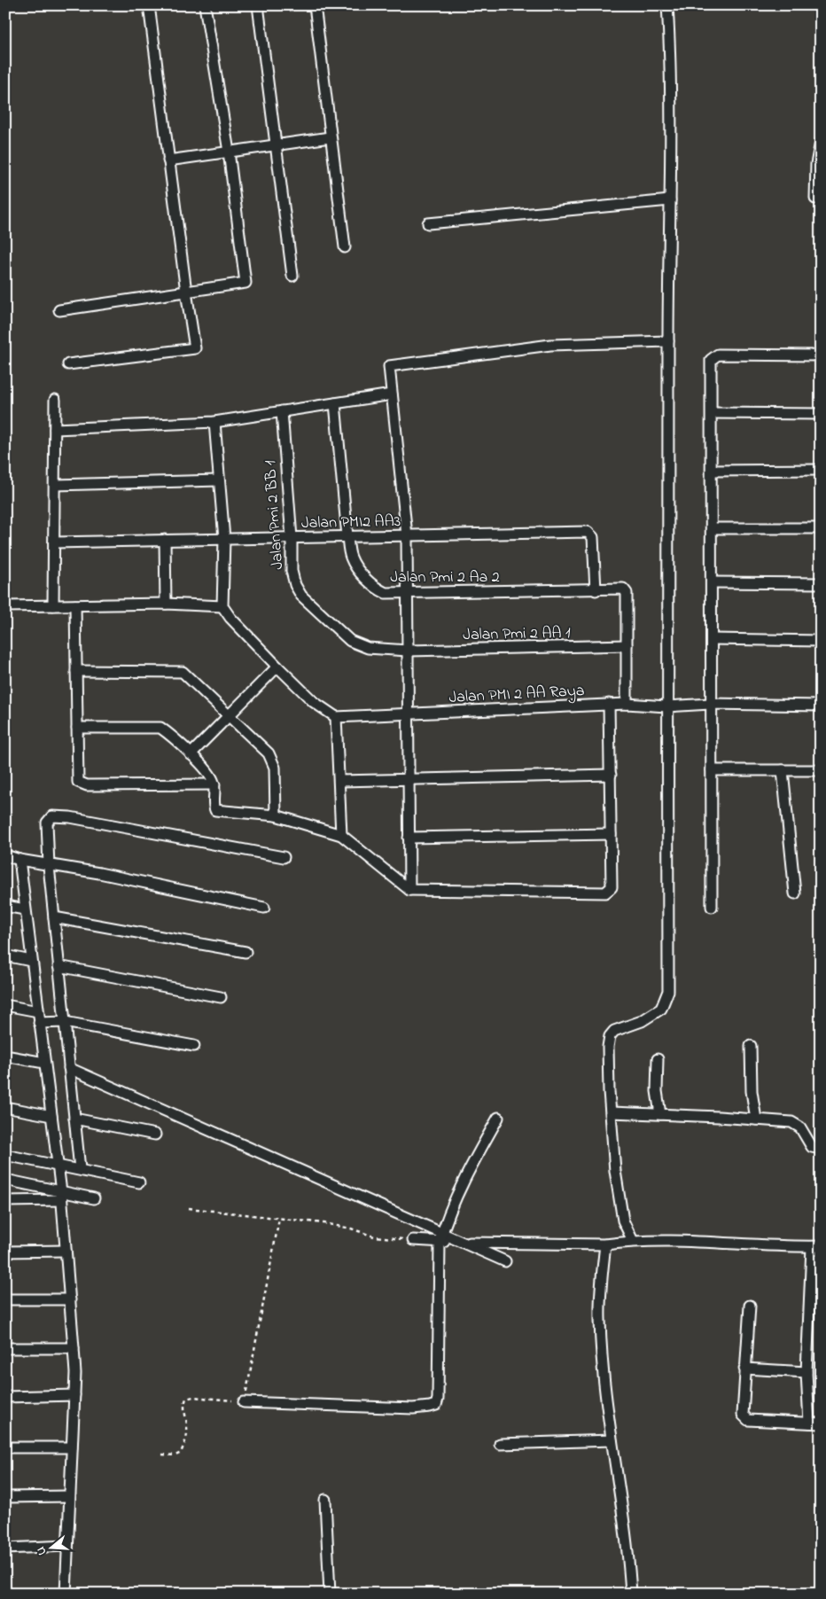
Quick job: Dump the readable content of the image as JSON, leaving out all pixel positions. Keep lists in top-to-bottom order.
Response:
{
  "streets": {
    "street": [
      "Jalan Pmi 2 BB 1",
      "Jalan PMI2 AA3",
      "Jalan Pmi 2 Aa 2",
      "Jalan Pmi 2 AA 1",
      "Jalan PMI 2 AA Raya"
    ]
  },
  "crossings": [
    ["Jalan Pmi 2 BB 1", "Jalan PMI2 AA3"],
    ["Jalan Pmi 2 BB 1", "Jalan Pmi 2 AA 1"],
    ["Jalan PMI2 AA3", "Jalan Pmi 2 Aa 2"],
    ["Jalan Pmi 2 Aa 2", "Jalan Pmi 2 AA 1"]
  ],
  "north": "left"
}
